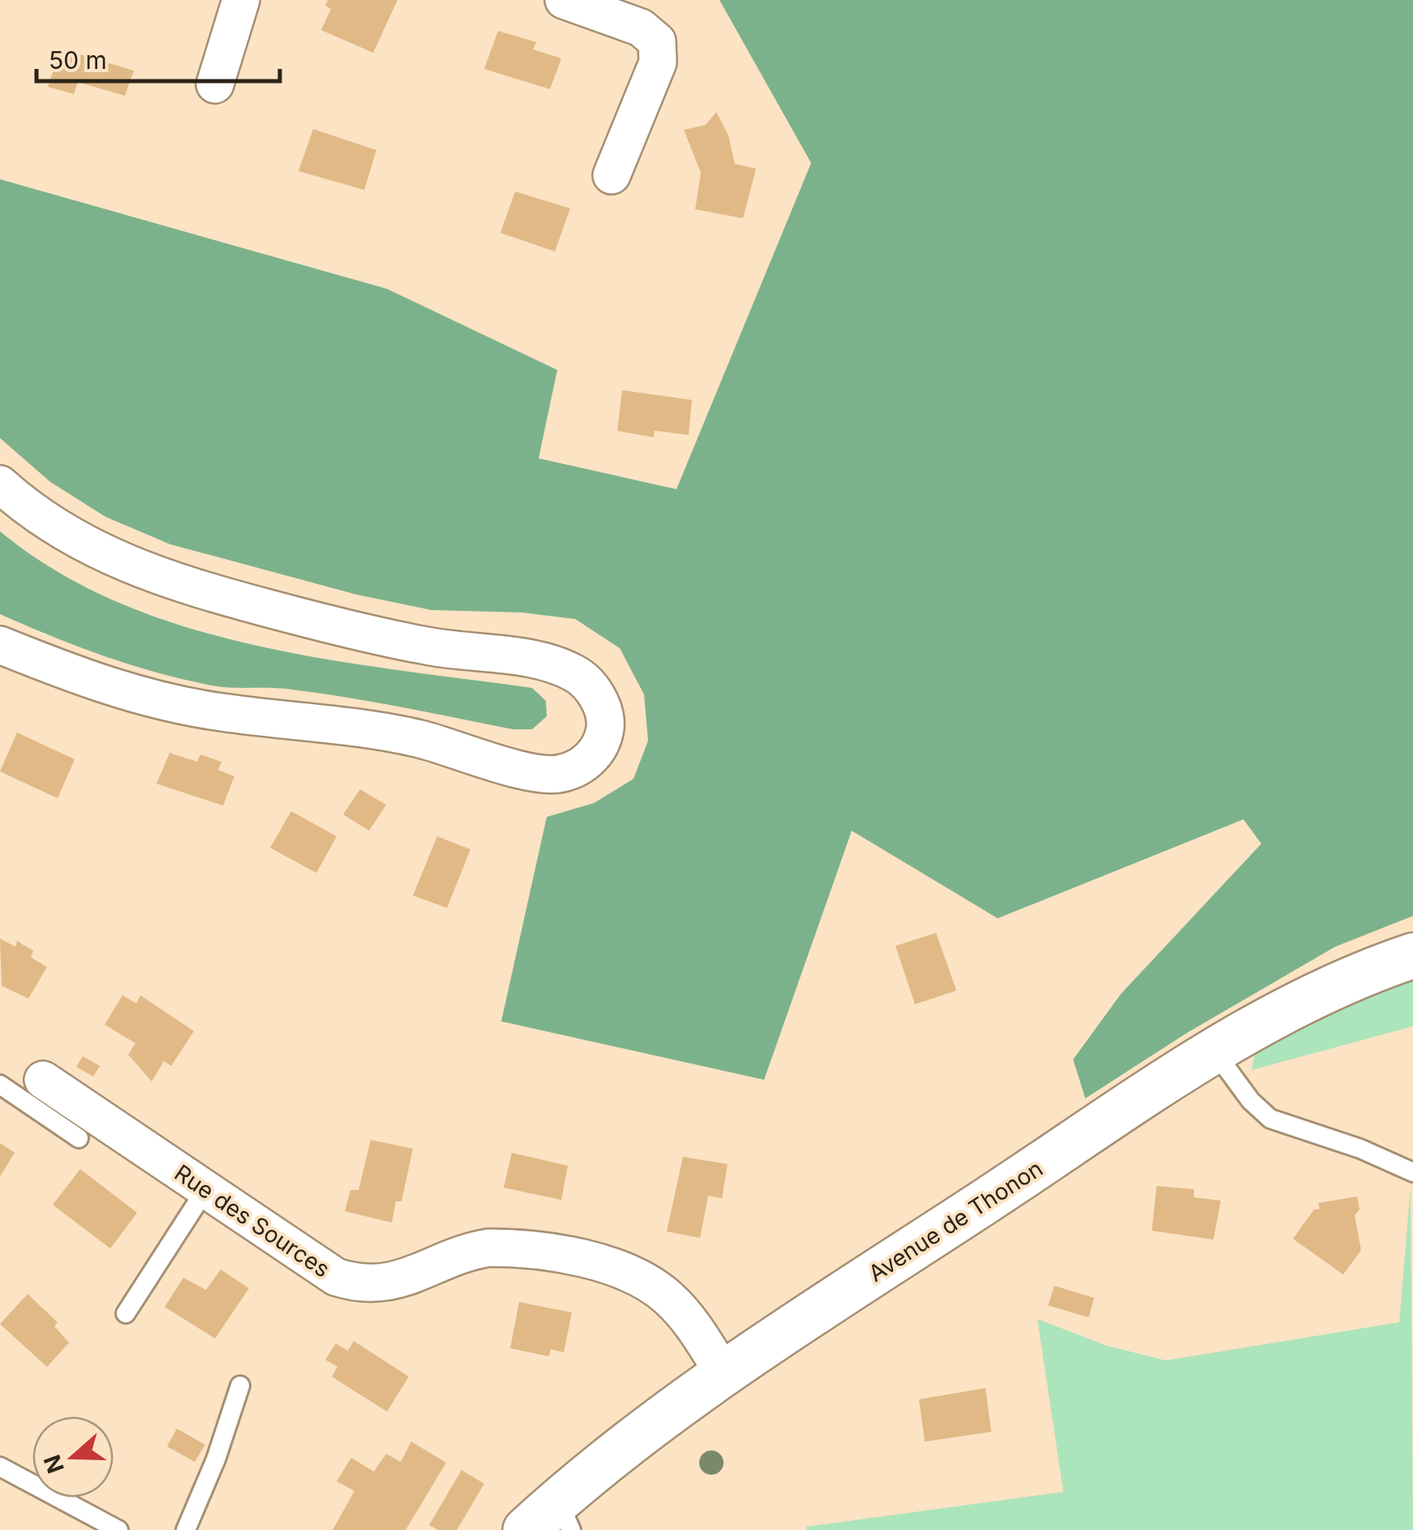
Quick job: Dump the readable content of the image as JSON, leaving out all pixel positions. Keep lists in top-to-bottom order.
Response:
{
  "streets": {
    "main road": ["Avenue de Thonon"],
    "street": ["Rue des Sources"]
  },
  "crossings": [
    ["Rue des Sources", "Avenue de Thonon"]
  ],
  "scale_bar": "50 m",
  "north": "left"
}
